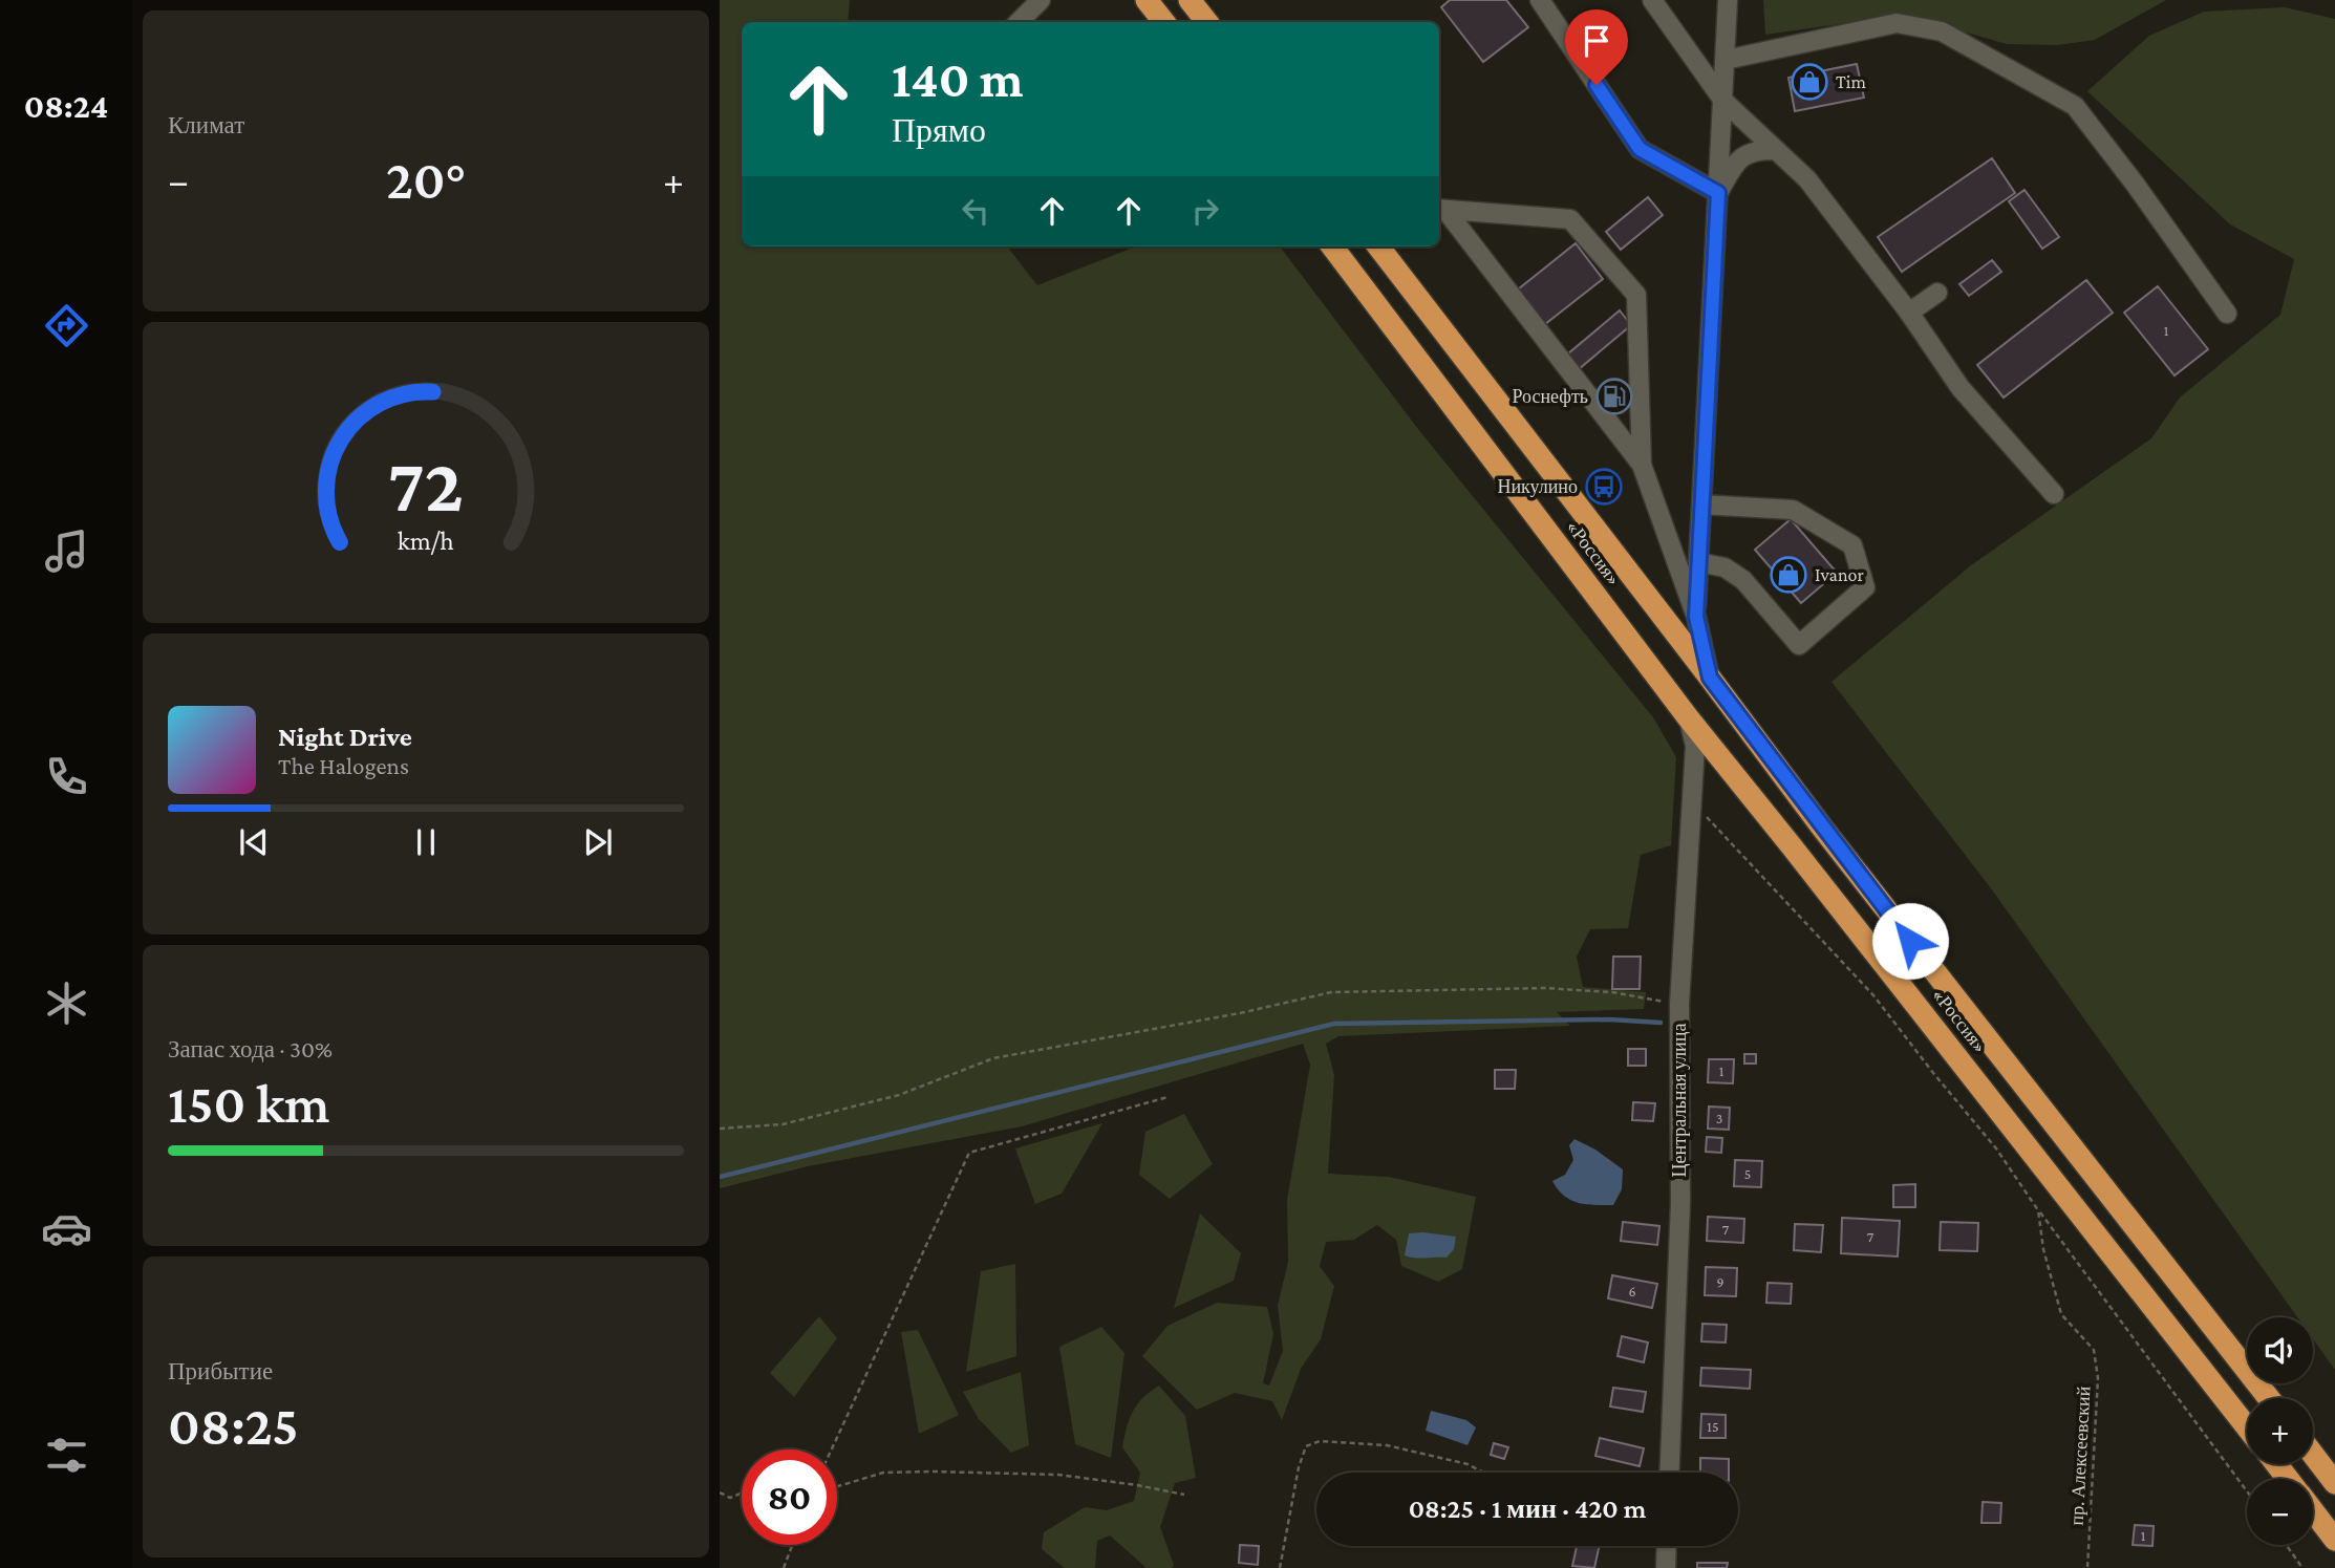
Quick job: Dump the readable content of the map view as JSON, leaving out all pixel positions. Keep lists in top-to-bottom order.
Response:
{
  "streets": {
    "highway": ["«Россия»"],
    "street": ["Центральная улица"],
    "path": ["пр. Алексеевский"]
  },
  "crossings": [
    ["«Россия»", "Центральная улица"]
  ],
  "places": {
    "shop": ["Tim", "Ivanor"],
    "fuel station": ["Роснефть"],
    "bus stop": ["Никулино"]
  },
  "house_numbers": [
    "1",
    "1",
    "3",
    "5",
    "7",
    "7",
    "9",
    "6",
    "15",
    "1"
  ],
  "page": {
    "tabs": "08:24",
    "tile": [
      "Климат",
      ["Запас хода · 30%", "150 km"],
      ["Прибытие", "08:25"]
    ],
    "turn": ["140 m", "Прямо"],
    "heat": ["−", "20°", "+"],
    "song": ["Night Drive", "The Halogens"],
    "map_buttons": ["+", "−"],
    "limit": "80",
    "trip": "08:25 · 1 мин · 420 m",
    "gauge": ["72", "km/h"]
  }
}
